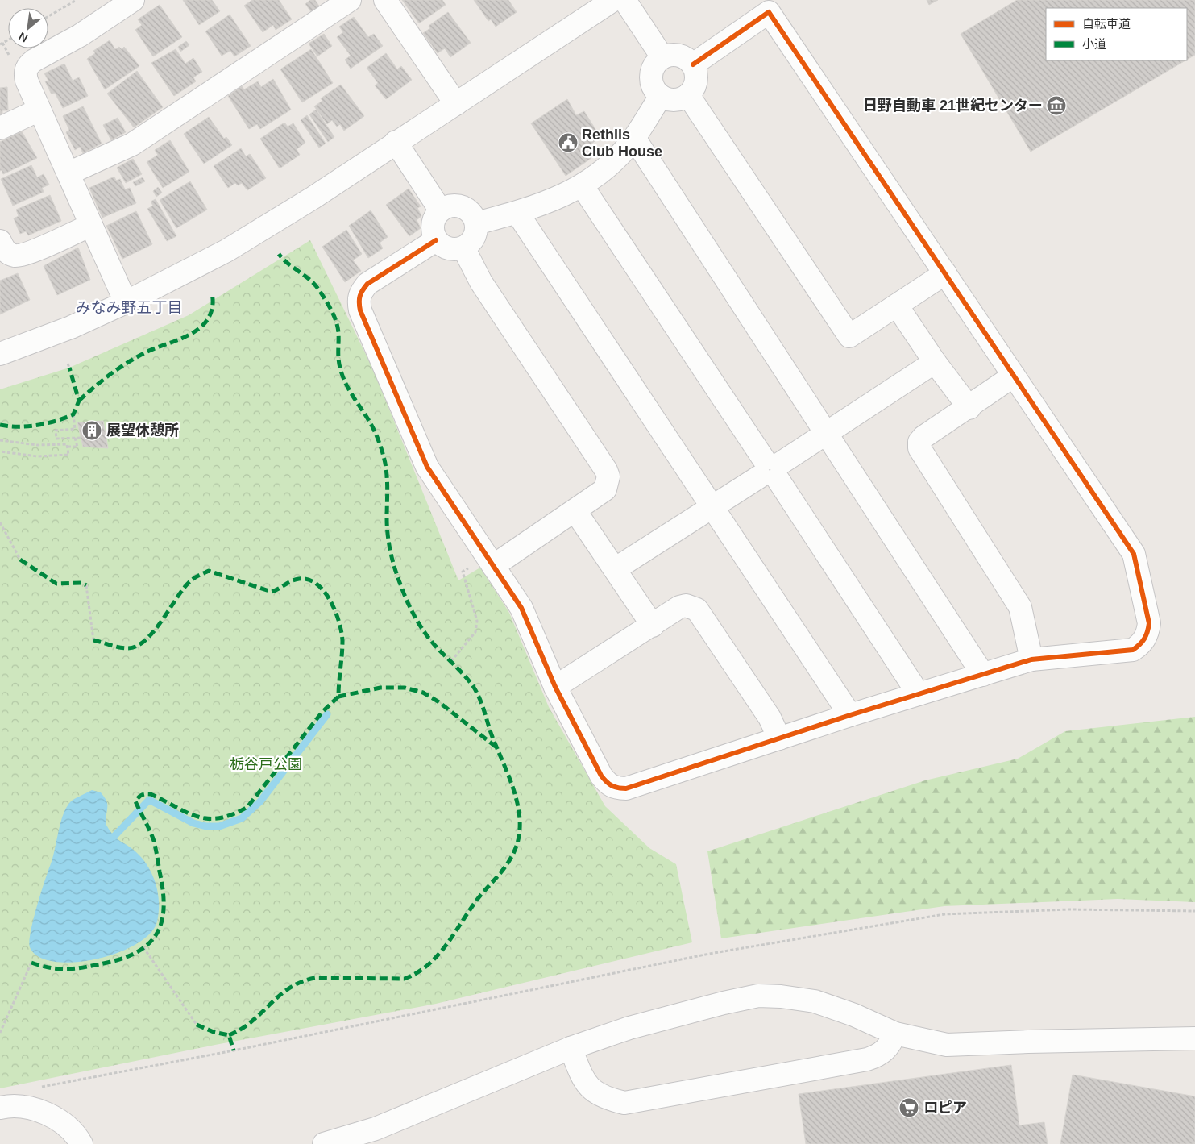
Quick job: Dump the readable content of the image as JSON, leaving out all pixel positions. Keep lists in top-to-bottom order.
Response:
{
  "districts": ["みなみ野五丁目"],
  "parks": ["栃谷戸公園"],
  "places": {
    "museum": ["日野自動車 21世紀センター"],
    "public building": ["Rethils Club House"],
    "building": ["展望休憩所"],
    "supermarket": ["ロピア"]
  },
  "legend": ["自転車道", "小道"],
  "north": "bottom left"
}
